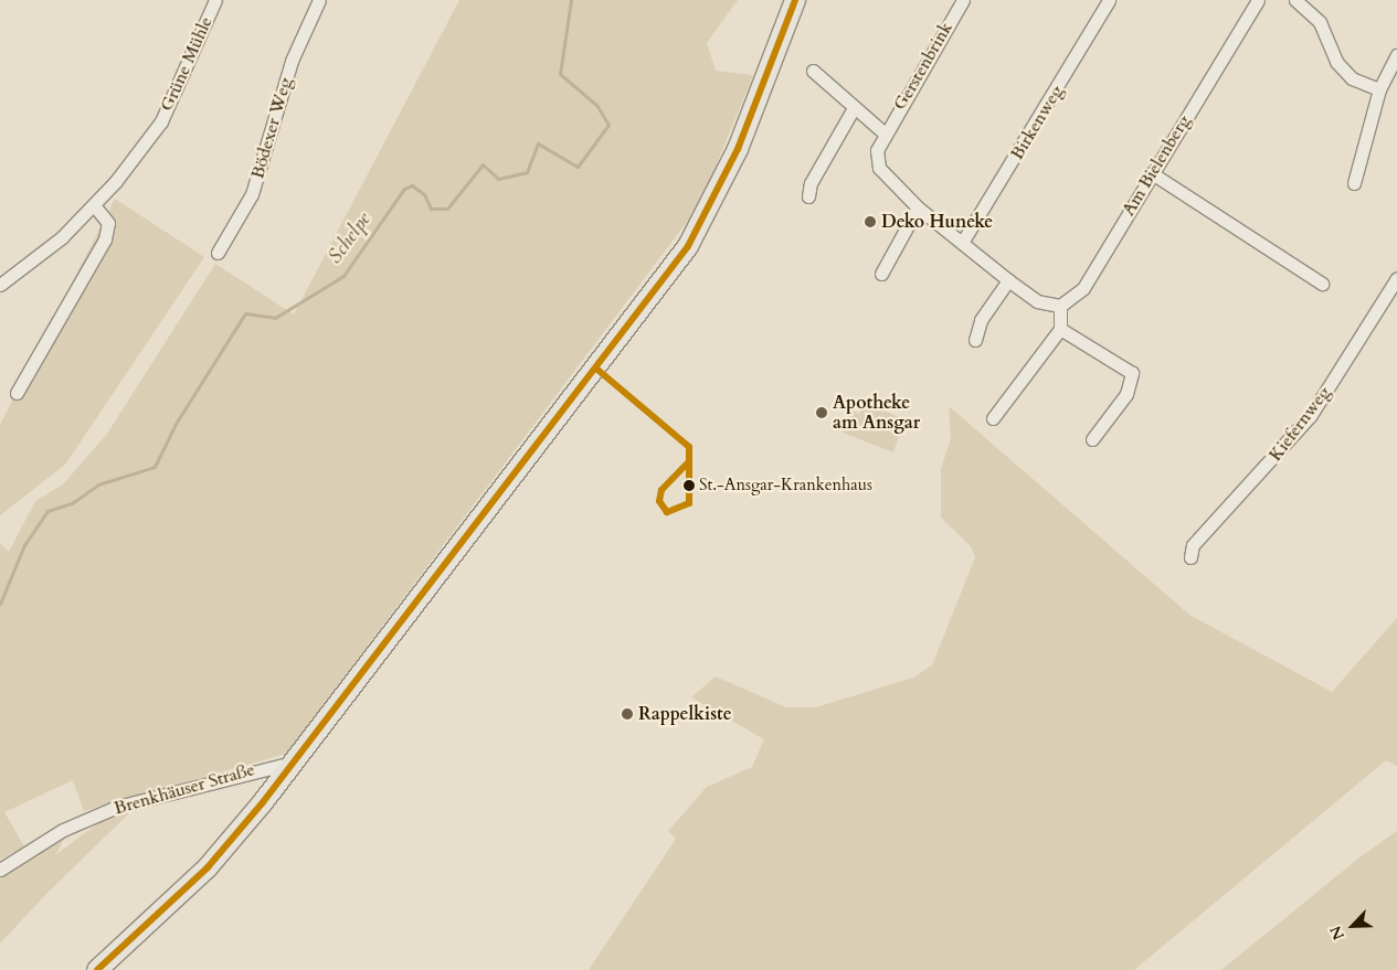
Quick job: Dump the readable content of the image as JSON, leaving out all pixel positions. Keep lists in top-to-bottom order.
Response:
{
  "streets": {
    "street": [
      "Grüne Mühle",
      "Gerstenbrink",
      "Birkenweg",
      "Bödexer Weg",
      "Am Bielenberg",
      "Kiefernweg",
      "Brenkhäuser Straße"
    ]
  },
  "crossings": [
    ["Gerstenbrink", "Birkenweg"],
    ["Gerstenbrink", "Am Bielenberg"]
  ],
  "water": ["Schelpe"],
  "places": [
    "Deko Huneke",
    "Apotheke am Ansgar",
    "St.-Ansgar-Krankenhaus",
    "Rappelkiste"
  ],
  "north": "bottom left"
}
